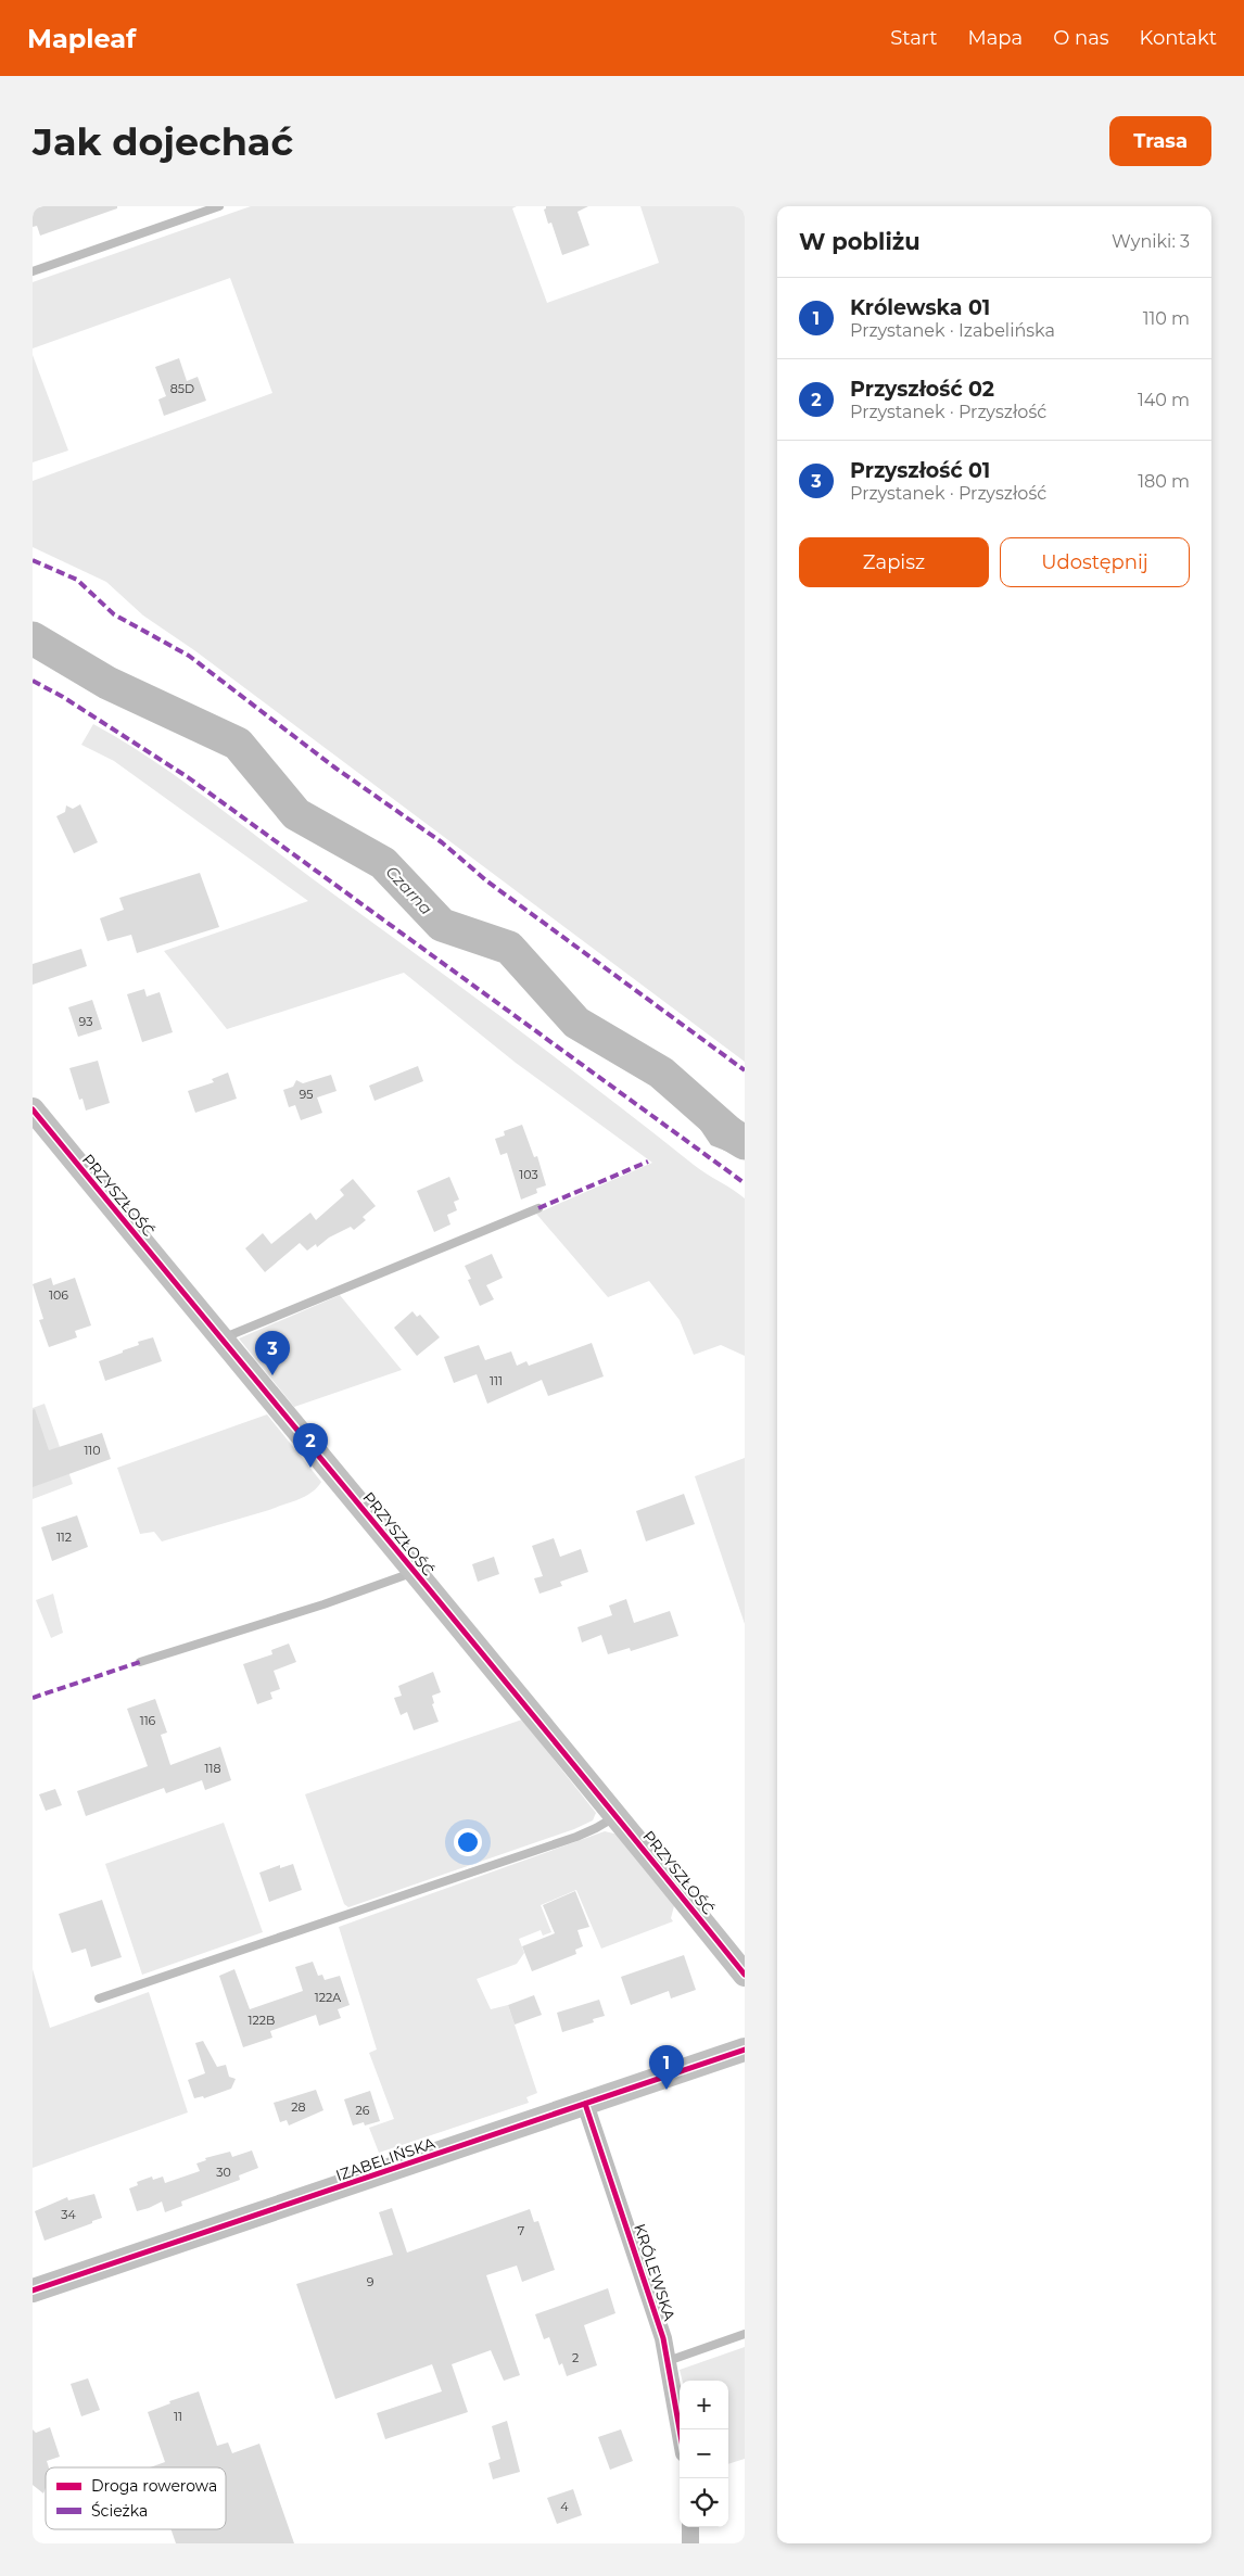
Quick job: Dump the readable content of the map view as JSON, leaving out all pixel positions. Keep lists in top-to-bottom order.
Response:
{
  "streets": {
    "street": ["PRZYSZŁOŚĆ", "IZABELIŃSKA", "KRÓLEWSKA"]
  },
  "crossings": [
    ["IZABELIŃSKA", "KRÓLEWSKA"]
  ],
  "water": ["Czarna"],
  "house_numbers": [
    "85D",
    "93",
    "95",
    "103",
    "106",
    "111",
    "110",
    "112",
    "116",
    "118",
    "122A",
    "122B",
    "28",
    "26",
    "30",
    "34",
    "7",
    "9",
    "2",
    "11",
    "4"
  ],
  "legend": ["Droga rowerowa", "Ścieżka"],
  "page": {
    "header": "Mapleaf",
    "nav": [
      "Start",
      "Mapa",
      "O nas",
      "Kontakt"
    ],
    "buttons": [
      "Trasa",
      ["Zapisz", "Udostępnij"]
    ],
    "title": "Jak dojechać",
    "heading": ["W pobliżu", "Wyniki: 3"],
    "list": [
      {
        "mark": "1",
        "name": "Królewska 01",
        "note": "Przystanek · Izabelińska",
        "value": "110 m"
      },
      {
        "mark": "2",
        "name": "Przyszłość 02",
        "note": "Przystanek · Przyszłość",
        "value": "140 m"
      },
      {
        "mark": "3",
        "name": "Przyszłość 01",
        "note": "Przystanek · Przyszłość",
        "value": "180 m"
      }
    ],
    "pins": ["3", "2", "1"],
    "map_buttons": ["+", "−"]
  }
}
